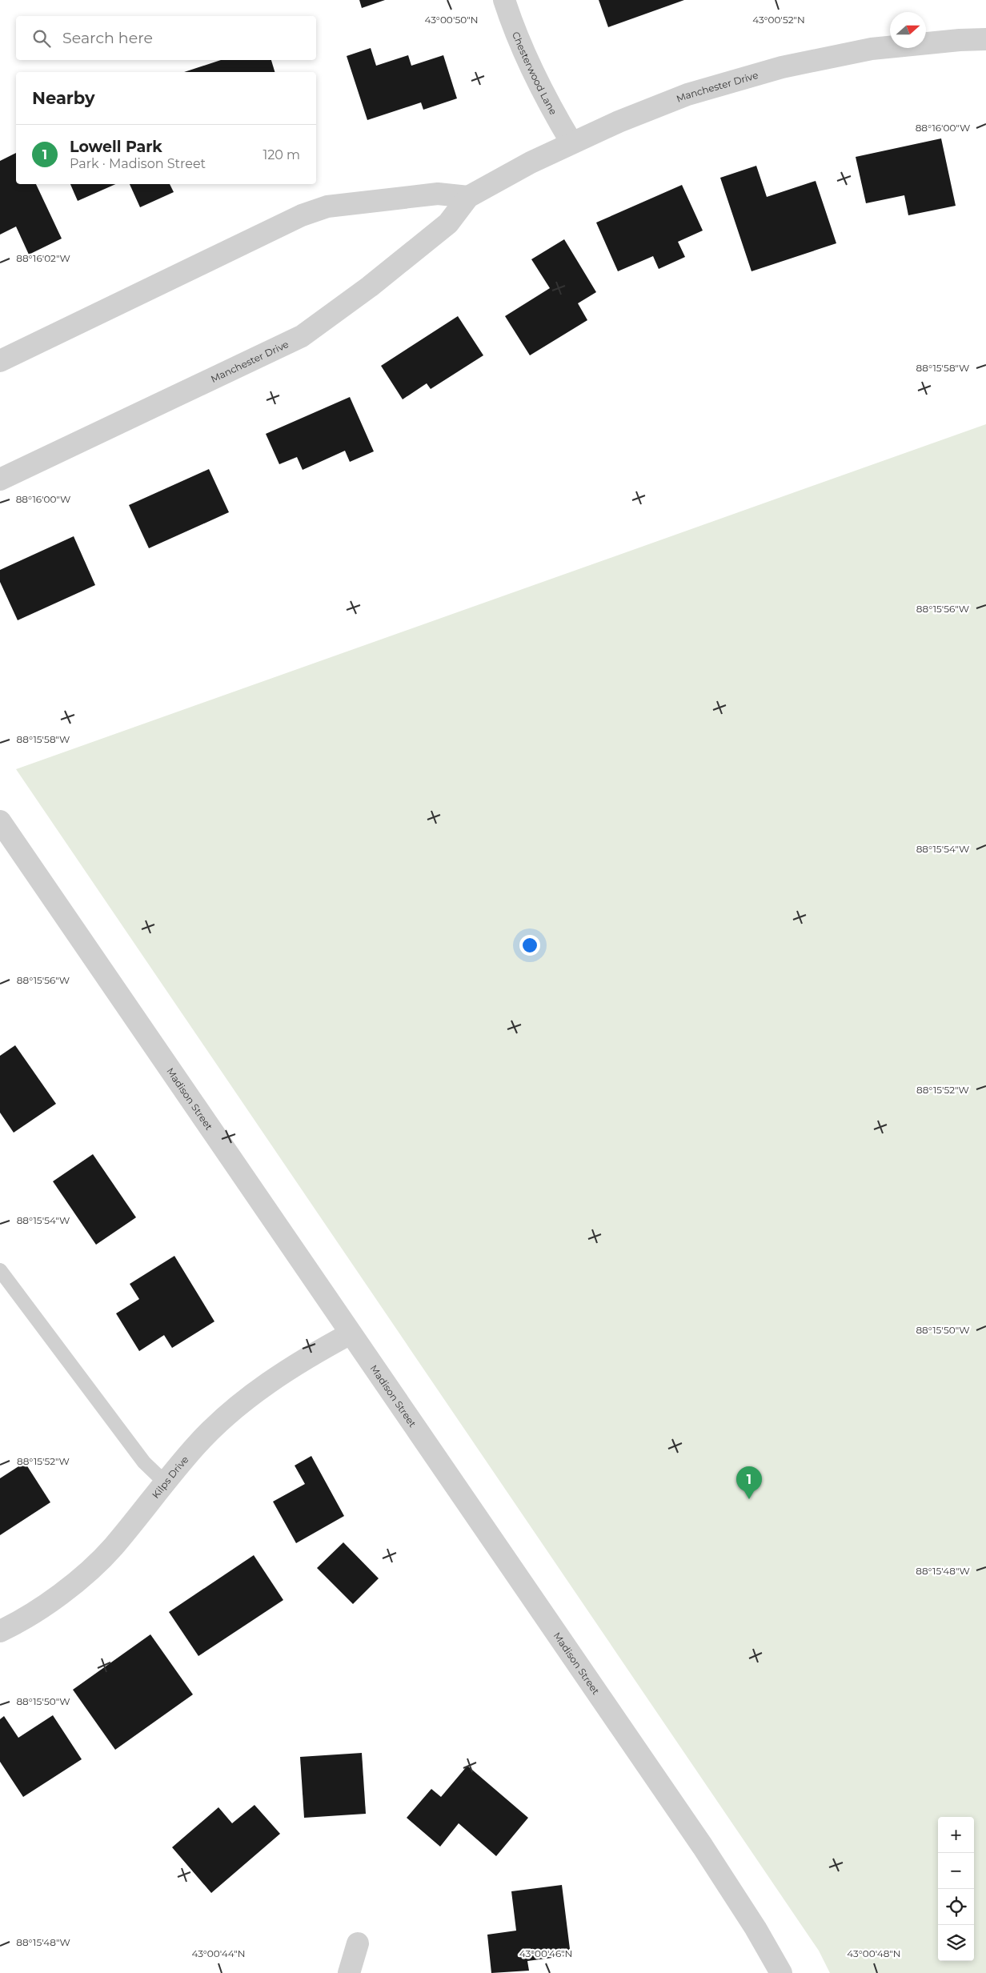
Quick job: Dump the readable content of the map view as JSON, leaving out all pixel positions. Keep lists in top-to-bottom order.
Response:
{
  "streets": {
    "street": [
      "Chesterwood Lane",
      "Manchester Drive",
      "Madison Street",
      "Kilps Drive"
    ]
  },
  "crossings": [
    ["Chesterwood Lane", "Manchester Drive"],
    ["Madison Street", "Kilps Drive"]
  ],
  "north": "right",
  "page": {
    "search": "Search here",
    "heading": "Nearby",
    "list": [
      {
        "mark": "1",
        "name": "Lowell Park",
        "note": "Park · Madison Street",
        "value": "120 m"
      }
    ],
    "pins": "1",
    "map_buttons": ["+", "−"]
  },
  "coordinates": [
    "43°00'50\"N",
    "43°00'52\"N",
    "88°16'00\"W",
    "88°16'02\"W",
    "88°15'58\"W",
    "88°15'56\"W",
    "88°15'54\"W",
    "88°15'52\"W",
    "88°15'50\"W",
    "88°15'48\"W",
    "43°00'44\"N",
    "43°00'46\"N",
    "43°00'48\"N"
  ]
}
